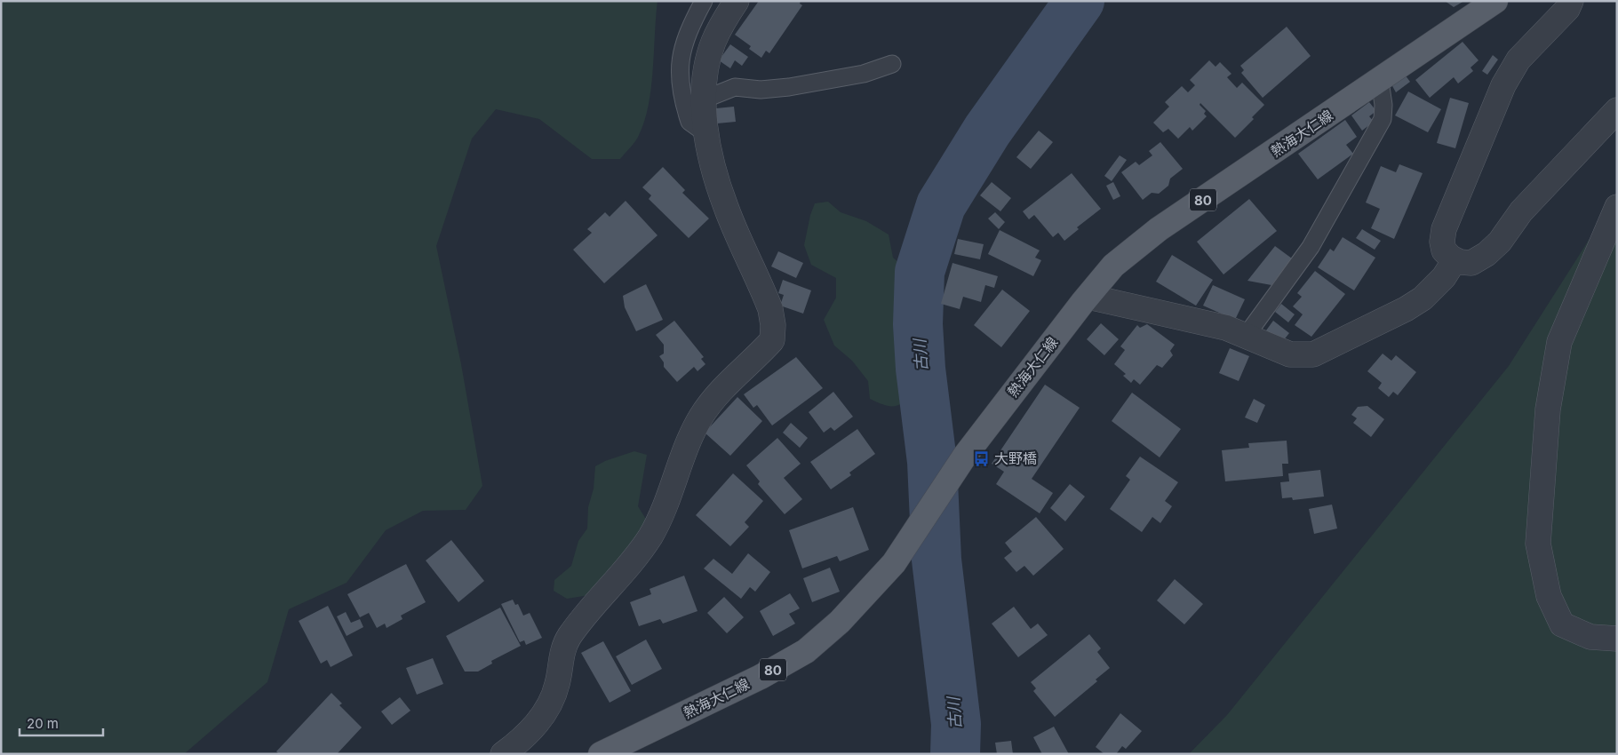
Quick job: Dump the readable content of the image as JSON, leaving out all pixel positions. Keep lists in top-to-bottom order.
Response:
{
  "streets": {
    "main road": ["熱海大仁線", "80"]
  },
  "water": ["古川"],
  "places": {
    "bus stop": ["大野橋"]
  },
  "scale_bar": "20 m"
}
